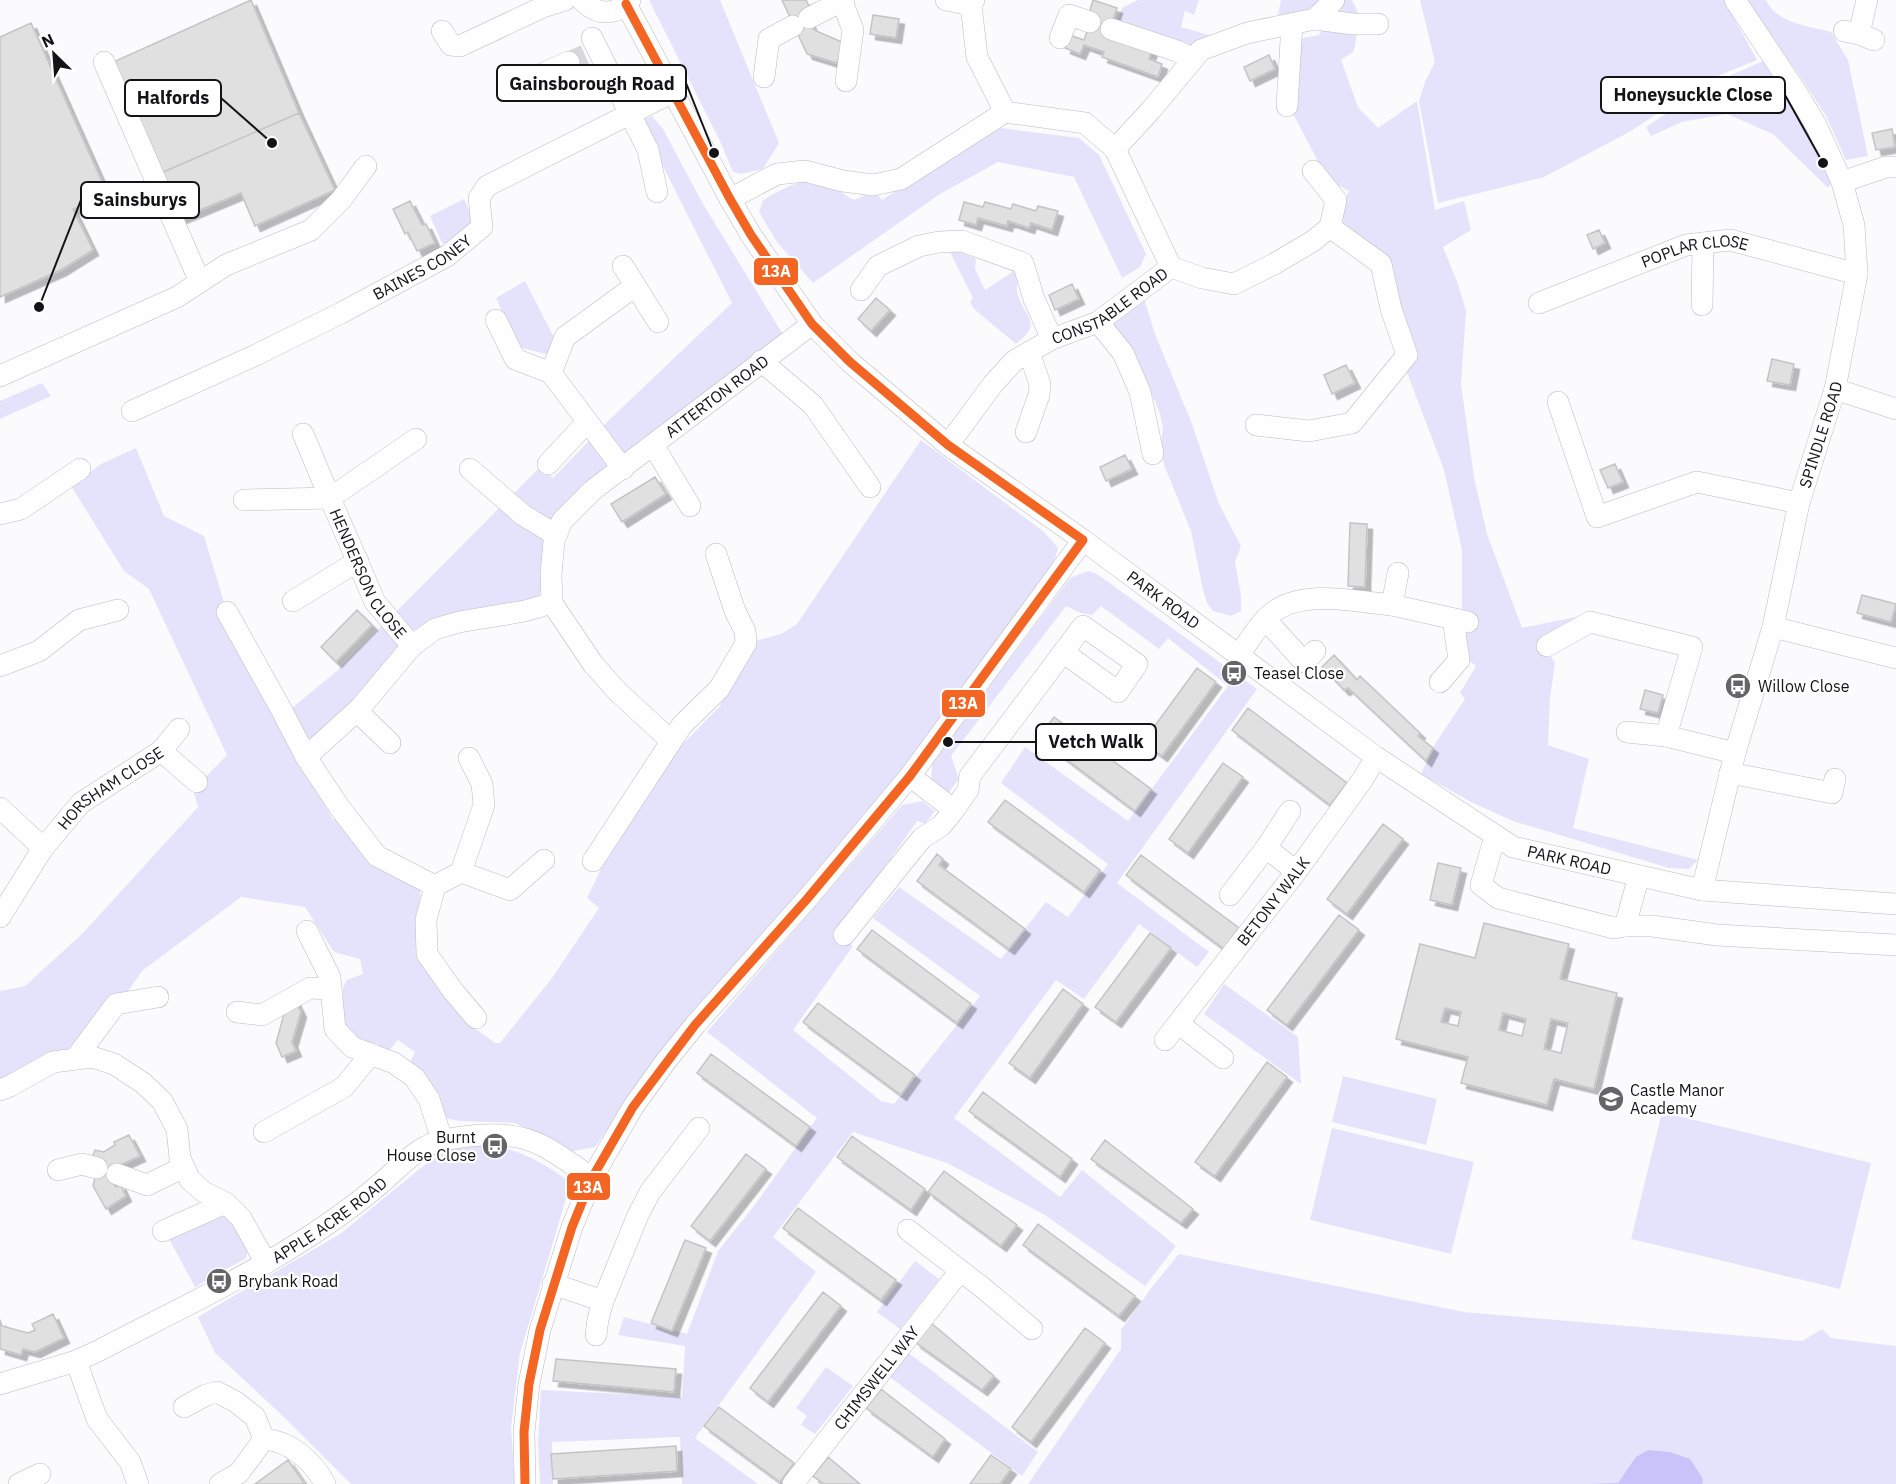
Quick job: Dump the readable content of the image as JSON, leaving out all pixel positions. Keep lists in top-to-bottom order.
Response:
{
  "streets": {
    "street": [
      "POPLAR CLOSE",
      "BAINES CONEY",
      "CONSTABLE ROAD",
      "ATTERTON ROAD",
      "SPINDLE ROAD",
      "HENDERSON CLOSE",
      "PARK ROAD",
      "HORSHAM CLOSE",
      "BETONY WALK",
      "APPLE ACRE ROAD",
      "CHIMSWELL WAY"
    ]
  },
  "crossings": [
    ["POPLAR CLOSE", "SPINDLE ROAD"],
    ["BAINES CONEY", "PARK ROAD"],
    ["CONSTABLE ROAD", "PARK ROAD"],
    ["ATTERTON ROAD", "HENDERSON CLOSE"],
    ["ATTERTON ROAD", "PARK ROAD"],
    ["SPINDLE ROAD", "PARK ROAD"],
    ["PARK ROAD", "BETONY WALK"]
  ],
  "places": {
    "other": [
      "Halfords",
      "Gainsborough Road",
      "Honeysuckle Close",
      "Sainsburys",
      "Vetch Walk"
    ],
    "bus stop": [
      "Teasel Close",
      "Willow Close",
      "Burnt House Close",
      "Brybank Road"
    ],
    "school or university": ["Castle Manor Academy"]
  },
  "lines": ["transit line 13A"],
  "north": "top left"
}
